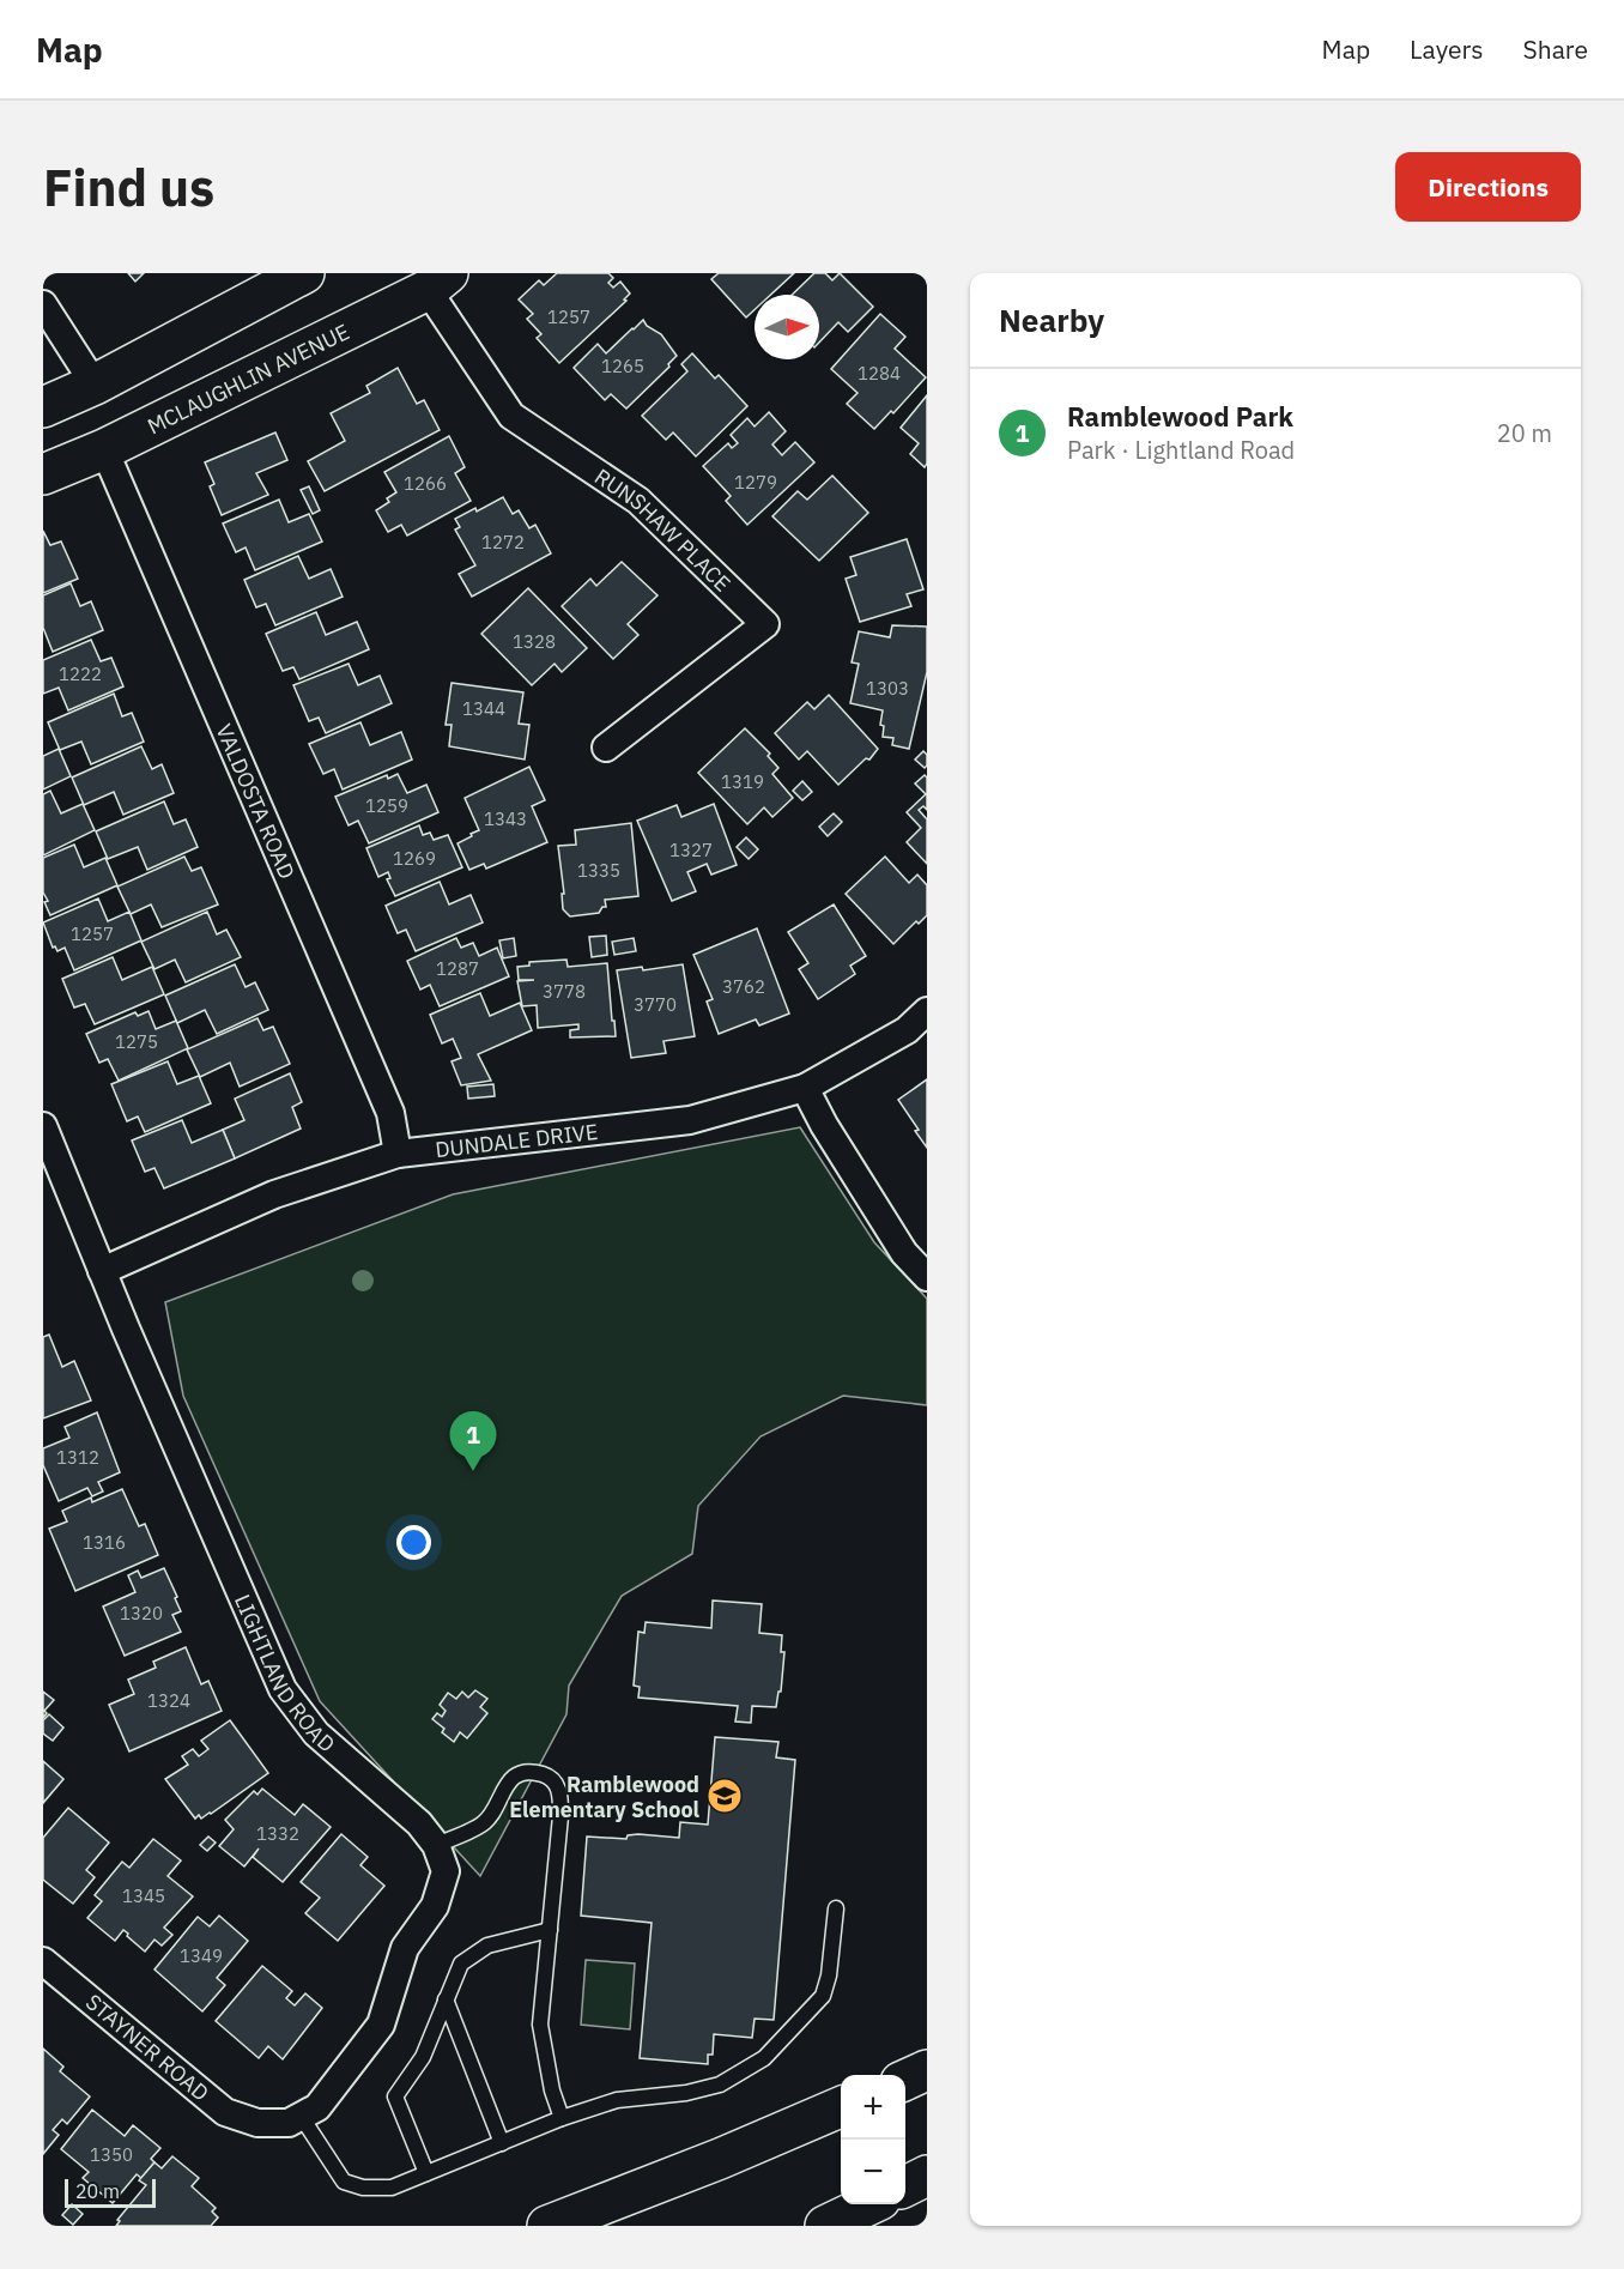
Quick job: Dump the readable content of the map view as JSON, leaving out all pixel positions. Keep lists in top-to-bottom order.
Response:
{
  "streets": {
    "main road": ["MCLAUGHLIN AVENUE"],
    "street": [
      "RUNSHAW PLACE",
      "VALDOSTA ROAD",
      "DUNDALE DRIVE",
      "LIGHTLAND ROAD",
      "STAYNER ROAD"
    ]
  },
  "crossings": [
    ["MCLAUGHLIN AVENUE", "RUNSHAW PLACE"],
    ["MCLAUGHLIN AVENUE", "VALDOSTA ROAD"],
    ["VALDOSTA ROAD", "DUNDALE DRIVE"],
    ["DUNDALE DRIVE", "LIGHTLAND ROAD"],
    ["LIGHTLAND ROAD", "STAYNER ROAD"]
  ],
  "places": {
    "school or university": ["Ramblewood Elementary School"]
  },
  "house_numbers": [
    "1257",
    "1265",
    "1284",
    "1279",
    "1266",
    "1272",
    "1328",
    "1222",
    "1303",
    "1344",
    "1319",
    "1259",
    "1343",
    "1327",
    "1269",
    "1335",
    "1257",
    "1287",
    "3762",
    "3778",
    "3770",
    "1275",
    "1312",
    "1316",
    "1320",
    "1324",
    "1332",
    "1345",
    "1349",
    "1350"
  ],
  "scale_bar": "20 m",
  "north": "right",
  "page": {
    "header": "Map",
    "nav": ["Map", "Layers", "Share"],
    "buttons": "Directions",
    "title": "Find us",
    "heading": "Nearby",
    "list": [
      {
        "mark": "1",
        "name": "Ramblewood Park",
        "note": "Park · Lightland Road",
        "value": "20 m"
      }
    ],
    "pins": "1",
    "map_buttons": ["+", "−"],
    "scale": "20 m"
  }
}
